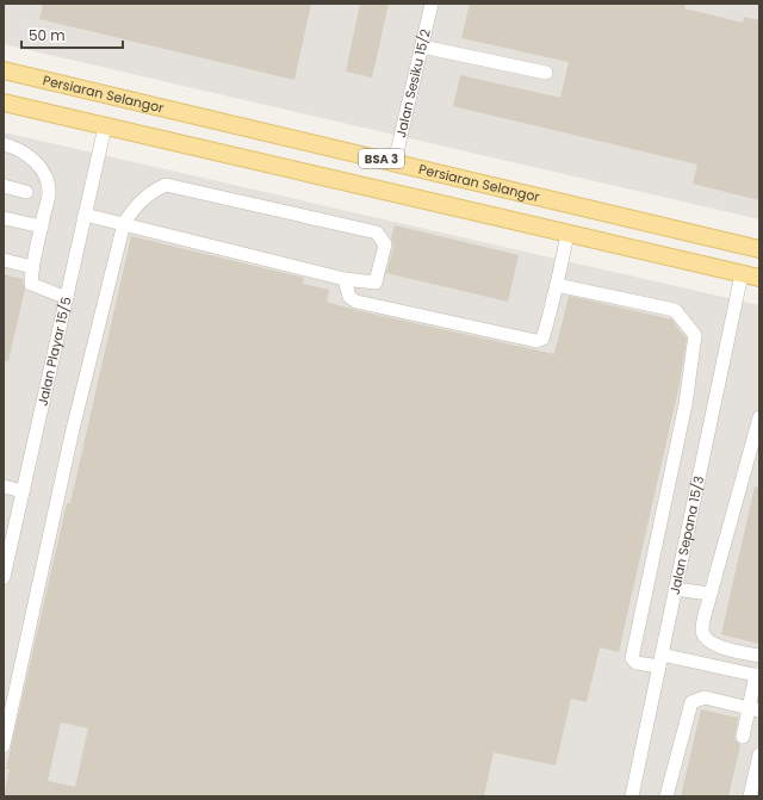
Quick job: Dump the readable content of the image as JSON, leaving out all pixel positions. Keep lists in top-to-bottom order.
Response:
{
  "streets": {
    "main road": ["Persiaran Selangor", "BSA 3"],
    "street": ["Jalan Sesiku 15/2", "Jalan Playar 15/5", "Jalan Sepana 15/3"]
  },
  "crossings": [
    ["Jalan Sesiku 15/2", "Persiaran Selangor"],
    ["BSA 3", "Jalan Playar 15/5"],
    ["BSA 3", "Jalan Sepana 15/3"]
  ],
  "scale_bar": "50 m"
}
